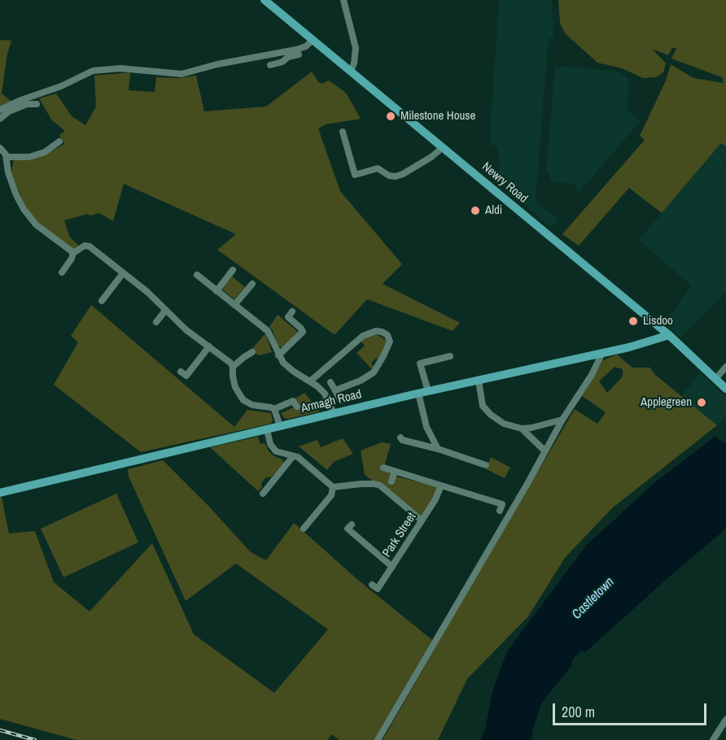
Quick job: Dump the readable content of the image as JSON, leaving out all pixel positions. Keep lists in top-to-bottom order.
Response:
{
  "streets": {
    "main road": ["Newry Road", "Armagh Road"],
    "street": ["Park Street"]
  },
  "crossings": [
    ["Newry Road", "Armagh Road"]
  ],
  "water": ["Castletown"],
  "places": [
    "Milestone House",
    "Aldi",
    "Lisdoo",
    "Applegreen"
  ],
  "scale_bar": "200 m"
}
